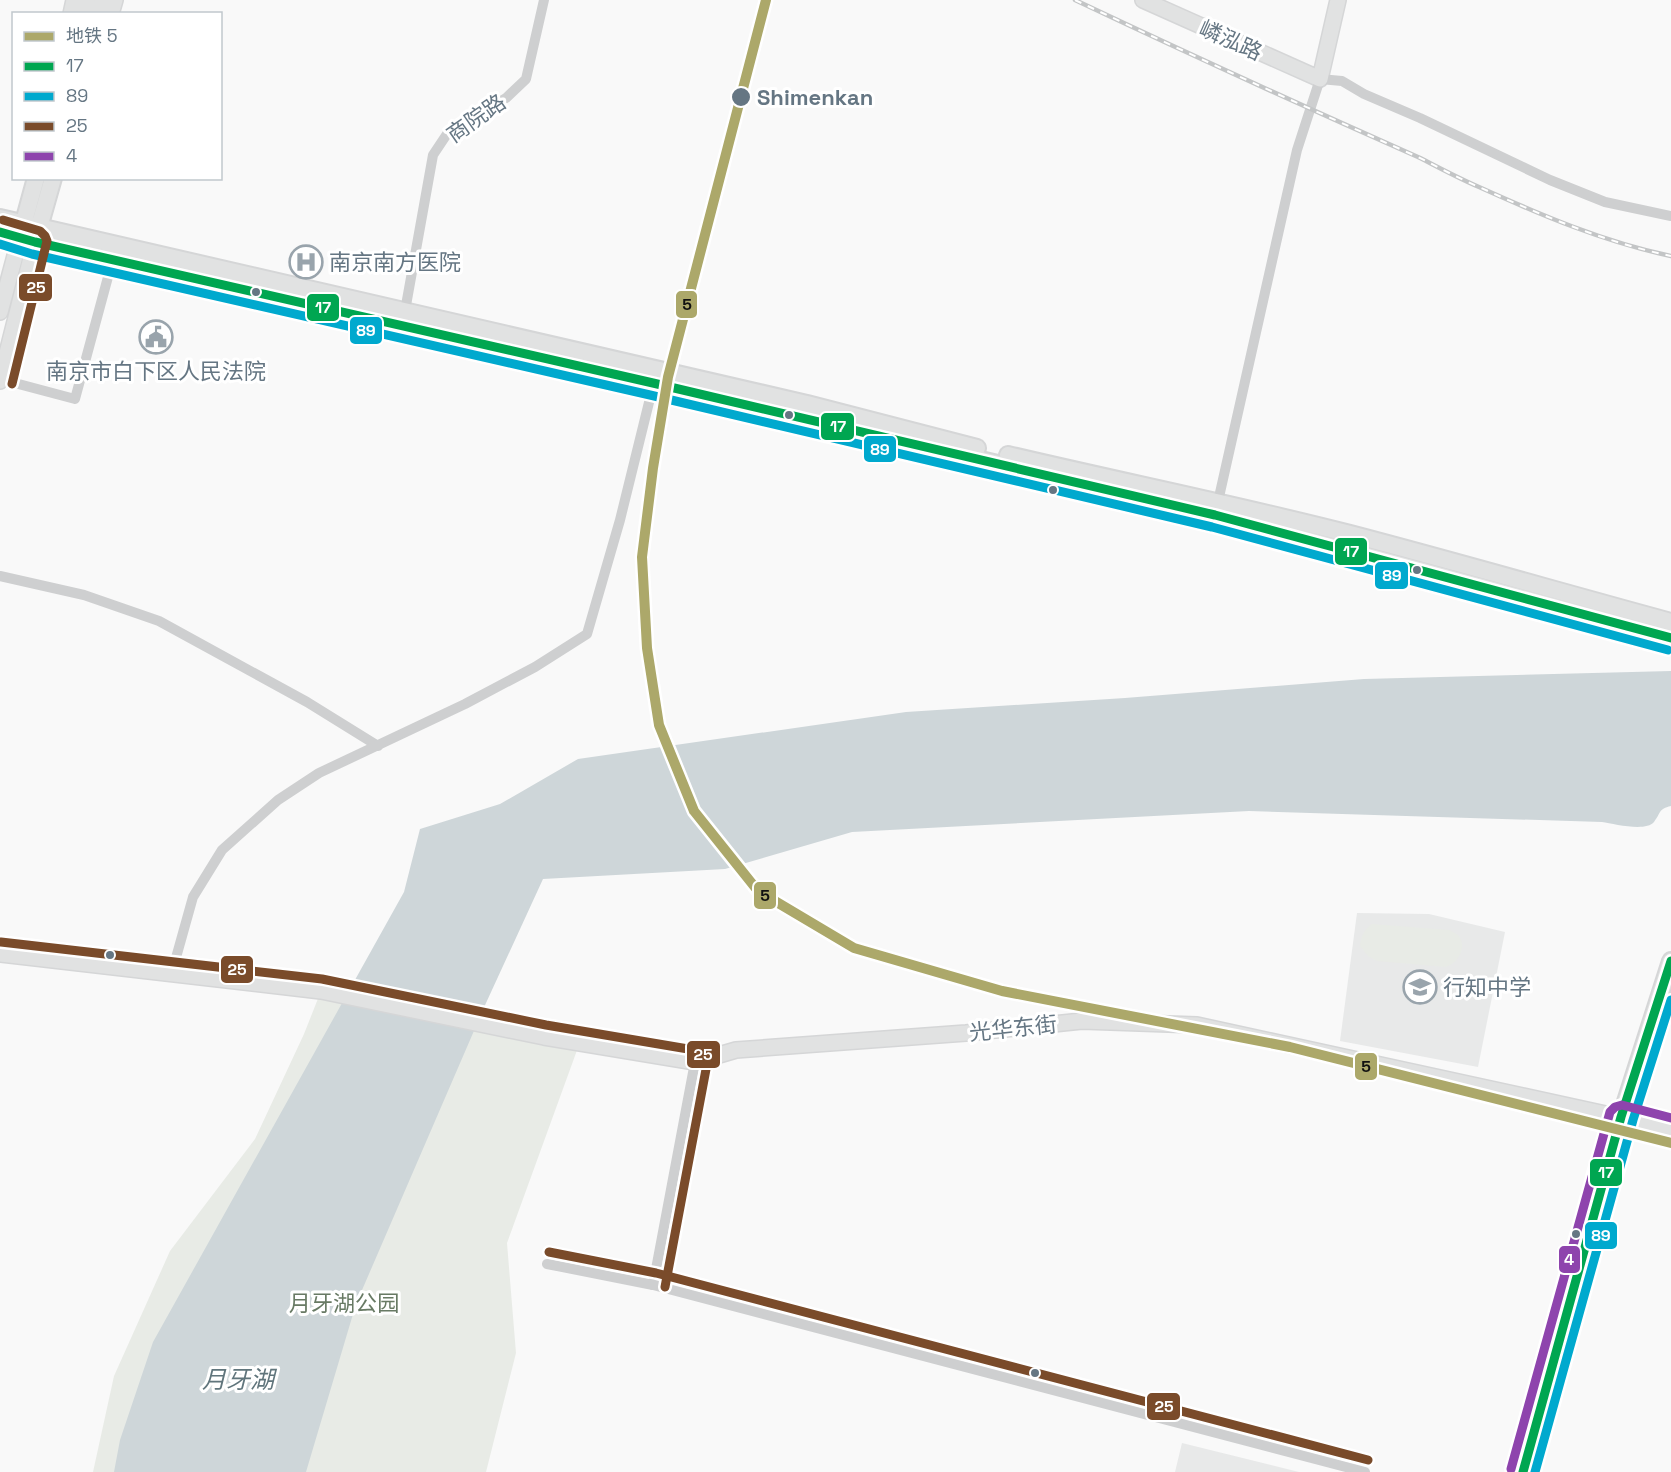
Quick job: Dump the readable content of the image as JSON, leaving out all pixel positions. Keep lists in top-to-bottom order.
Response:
{
  "streets": {
    "street": ["嶙泓路", "商院路", "光华东街"]
  },
  "water": ["月牙湖"],
  "parks": ["月牙湖公园"],
  "places": {
    "other": ["Shimenkan"],
    "hospital": ["南京南方医院"],
    "public building": ["南京市白下区人民法院"],
    "school or university": ["行知中学"]
  },
  "lines": [
    "metro line 5",
    "transit line 25",
    "transit line 17",
    "transit line 89",
    "transit line 4"
  ],
  "legend": [
    "地铁 5",
    "17",
    "89",
    "25",
    "4"
  ]
}
